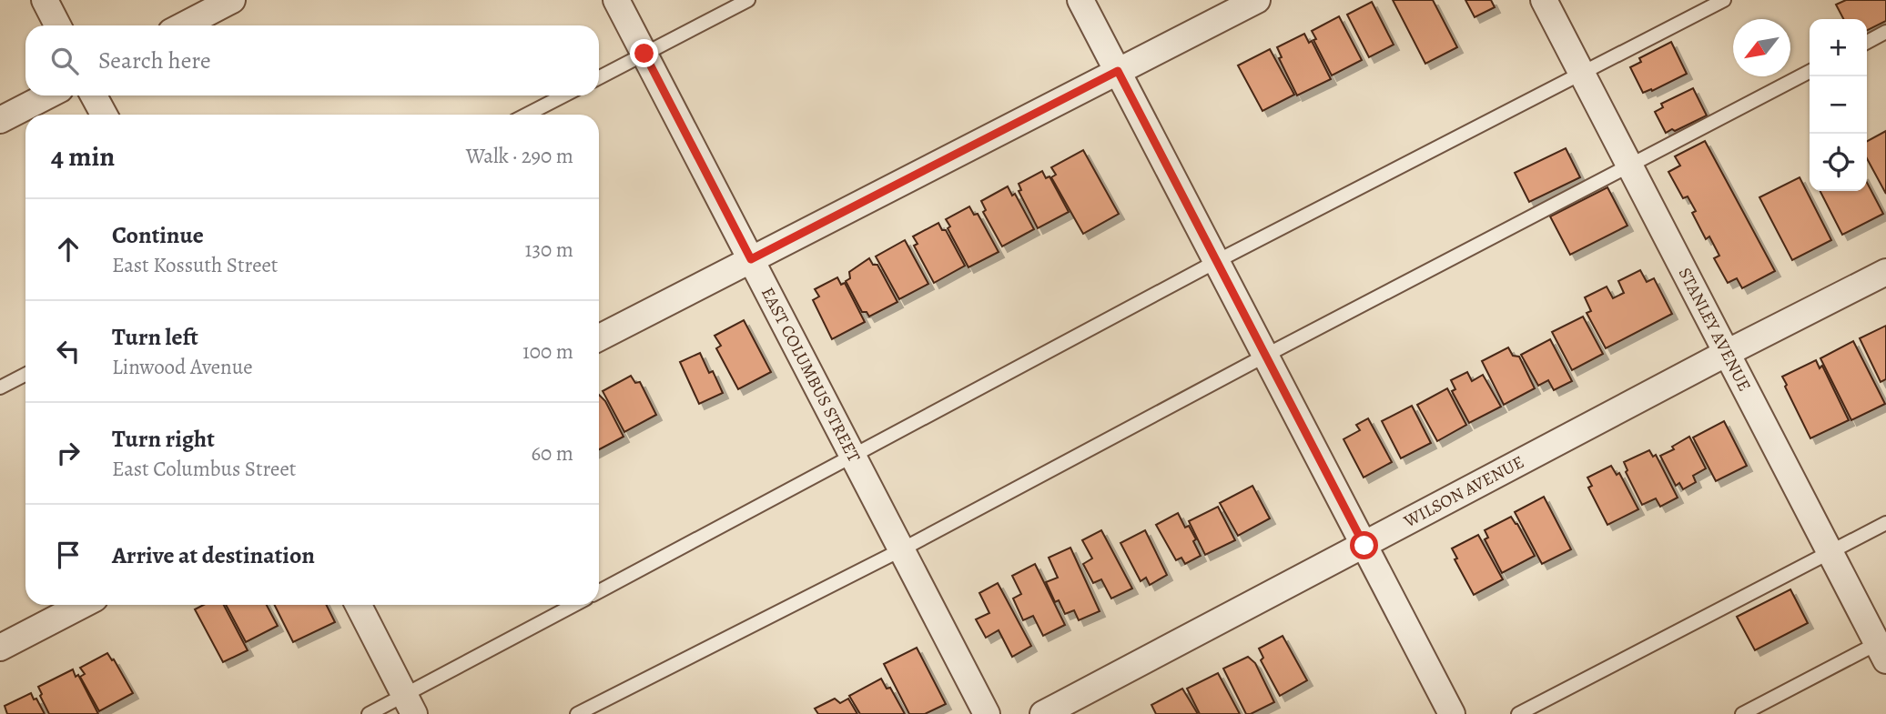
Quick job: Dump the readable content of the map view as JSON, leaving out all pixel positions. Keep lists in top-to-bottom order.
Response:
{
  "streets": {
    "street": ["STANLEY AVENUE", "EAST COLUMBUS STREET", "WILSON AVENUE"]
  },
  "crossings": [
    ["STANLEY AVENUE", "WILSON AVENUE"]
  ],
  "north": "bottom left",
  "page": {
    "map_buttons": ["+", "−"],
    "search": "Search here",
    "heading": ["4 min", "Walk · 290 m"],
    "list": [
      ["Continue", "East Kossuth Street", "130 m"],
      ["Turn left", "Linwood Avenue", "100 m"],
      ["Turn right", "East Columbus Street", "60 m"],
      "Arrive at destination"
    ]
  }
}
